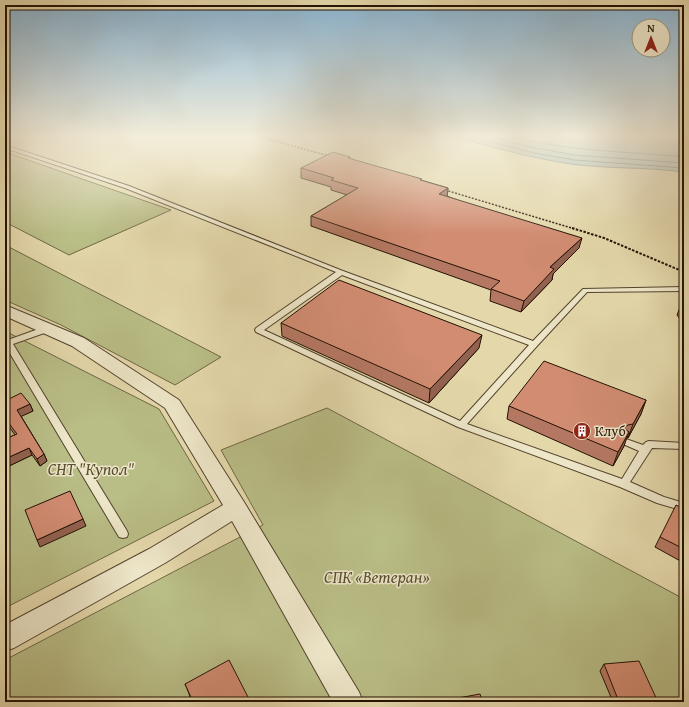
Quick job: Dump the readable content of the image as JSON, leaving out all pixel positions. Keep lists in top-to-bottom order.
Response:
{
  "parks": ["СНТ \"Купол\"", "СПК «Ветеран»"],
  "places": {
    "building": ["Клуб"]
  },
  "north": "top"
}
